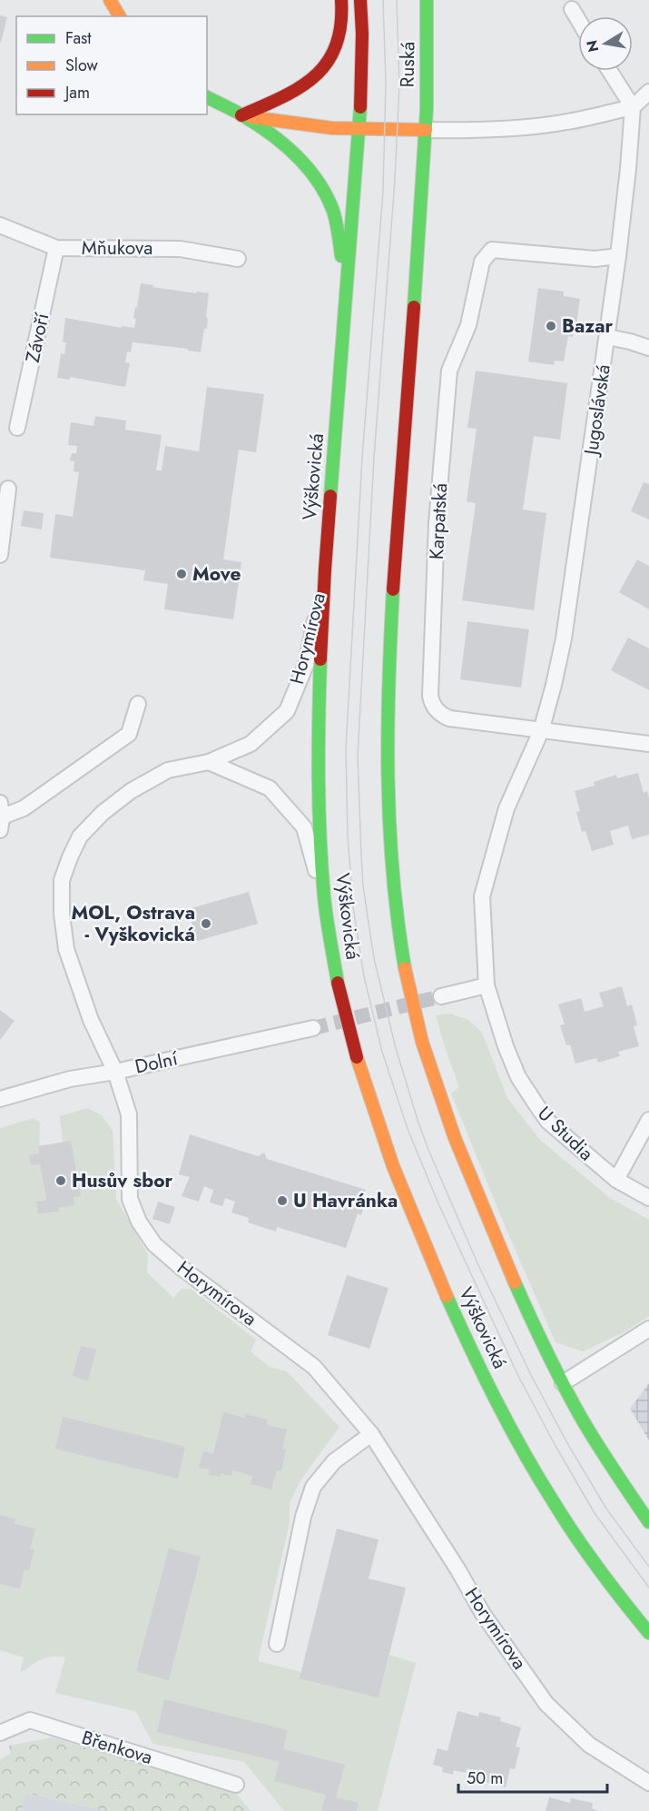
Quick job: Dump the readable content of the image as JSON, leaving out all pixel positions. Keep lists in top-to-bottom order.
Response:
{
  "streets": {
    "street": [
      "Ruská",
      "Mňukova",
      "Závoří",
      "Jugoslávská",
      "Výškovická",
      "Karpatská",
      "Horymírova",
      "Dolní",
      "U Studia",
      "Břenkova"
    ]
  },
  "crossings": [
    ["Mňukova", "Závoří"],
    ["Jugoslávská", "Karpatská"],
    ["Jugoslávská", "U Studia"],
    ["Výškovická", "Horymírova"],
    ["Horymírova", "Dolní"]
  ],
  "places": [
    "Bazar",
    "Move",
    "MOL, Ostrava - Vyškovická",
    "Husův sbor",
    "U Havránka"
  ],
  "legend": ["Fast", "Slow", "Jam"],
  "scale_bar": "50 m",
  "north": "left"
}
